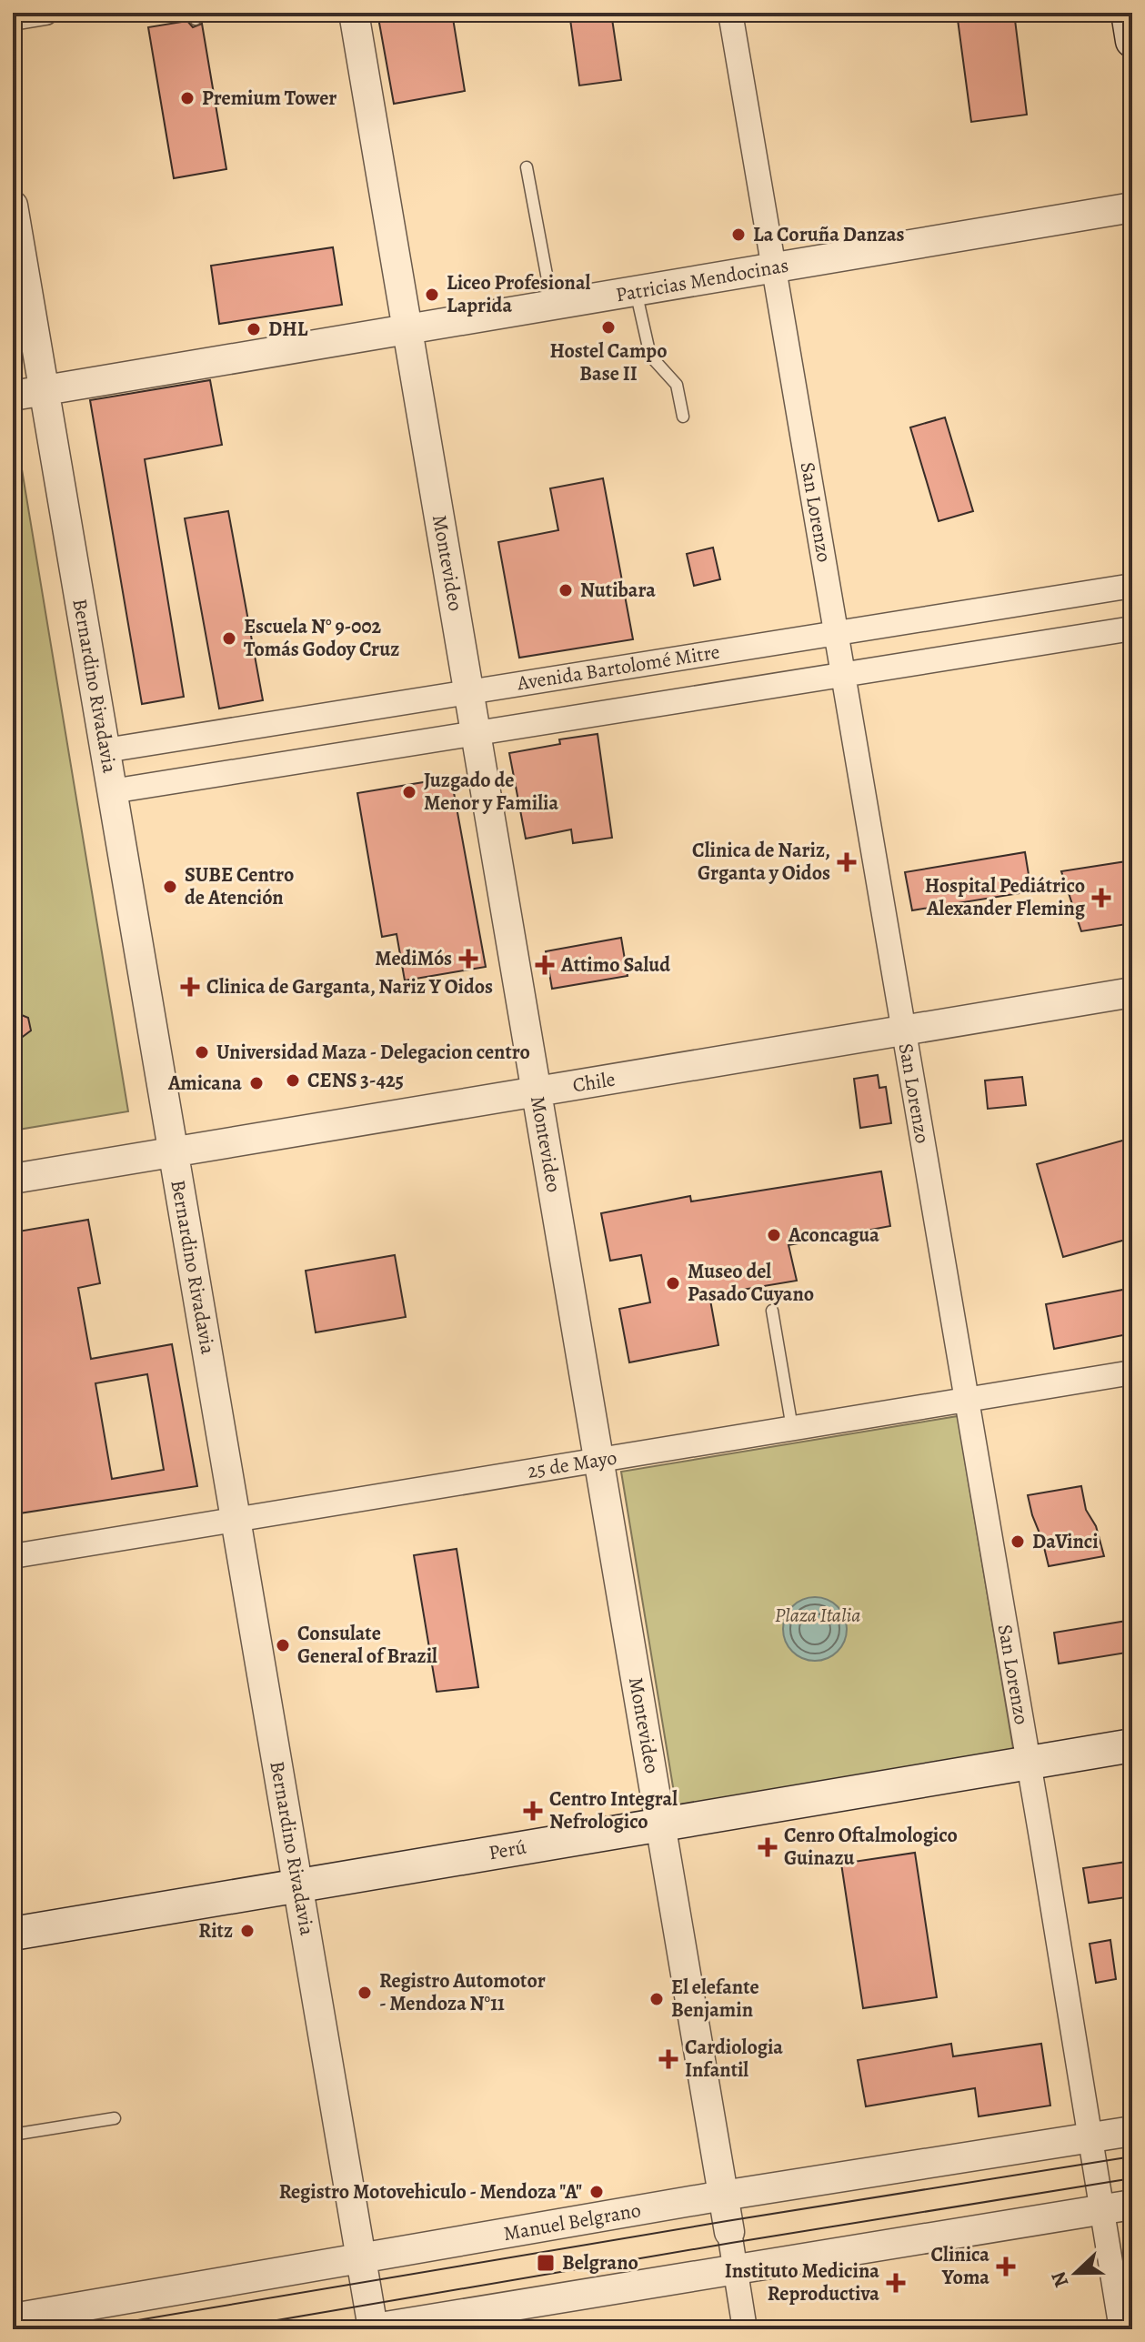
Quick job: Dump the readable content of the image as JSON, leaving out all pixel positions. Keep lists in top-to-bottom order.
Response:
{
  "streets": {
    "main road": ["Perú"],
    "street": [
      "Patricias Mendocinas",
      "San Lorenzo",
      "Montevideo",
      "Avenida Bartolomé Mitre",
      "Bernardino Rivadavia",
      "Chile",
      "25 de Mayo",
      "Manuel Belgrano"
    ]
  },
  "crossings": [
    ["Patricias Mendocinas", "San Lorenzo"],
    ["Patricias Mendocinas", "Montevideo"],
    ["Patricias Mendocinas", "Bernardino Rivadavia"],
    ["San Lorenzo", "Avenida Bartolomé Mitre"],
    ["San Lorenzo", "Chile"],
    ["San Lorenzo", "25 de Mayo"],
    ["San Lorenzo", "Perú"],
    ["San Lorenzo", "Manuel Belgrano"],
    ["Montevideo", "Avenida Bartolomé Mitre"],
    ["Montevideo", "Chile"],
    ["Montevideo", "25 de Mayo"],
    ["Montevideo", "Perú"],
    ["Montevideo", "Manuel Belgrano"],
    ["Avenida Bartolomé Mitre", "Bernardino Rivadavia"],
    ["Bernardino Rivadavia", "Chile"],
    ["Bernardino Rivadavia", "25 de Mayo"],
    ["Bernardino Rivadavia", "Perú"],
    ["Bernardino Rivadavia", "Manuel Belgrano"]
  ],
  "parks": ["Plaza Italia"],
  "places": {
    "other": [
      "Premium Tower",
      "La Coruña Danzas",
      "Liceo Profesional Laprida",
      "Hostel Campo Base II",
      "DHL",
      "Nutibara",
      "Escuela N° 9-002 Tomás Godoy Cruz",
      "Juzgado de Menor y Familia",
      "SUBE Centro de Atención",
      "Universidad Maza - Delegacion centro",
      "CENS 3-425",
      "Amicana",
      "Aconcagua",
      "Museo del Pasado Cuyano",
      "DaVinci",
      "Consulate General of Brazil",
      "Ritz",
      "Registro Automotor - Mendoza N°11",
      "El elefante Benjamin",
      "Registro Motovehiculo - Mendoza \"A\""
    ],
    "health": [
      "Clinica de Nariz, Grganta y Oidos",
      "Hospital Pediátrico Alexander Fleming",
      "MediMós",
      "Attimo Salud",
      "Clinica de Garganta, Nariz Y Oidos",
      "Centro Integral Nefrologico",
      "Cenro Oftalmologico Guinazu",
      "Cardiologia Infantil",
      "Clinica Yoma",
      "Instituto Medicina Reproductiva"
    ],
    "transit": ["Belgrano"]
  },
  "north": "left"
}
